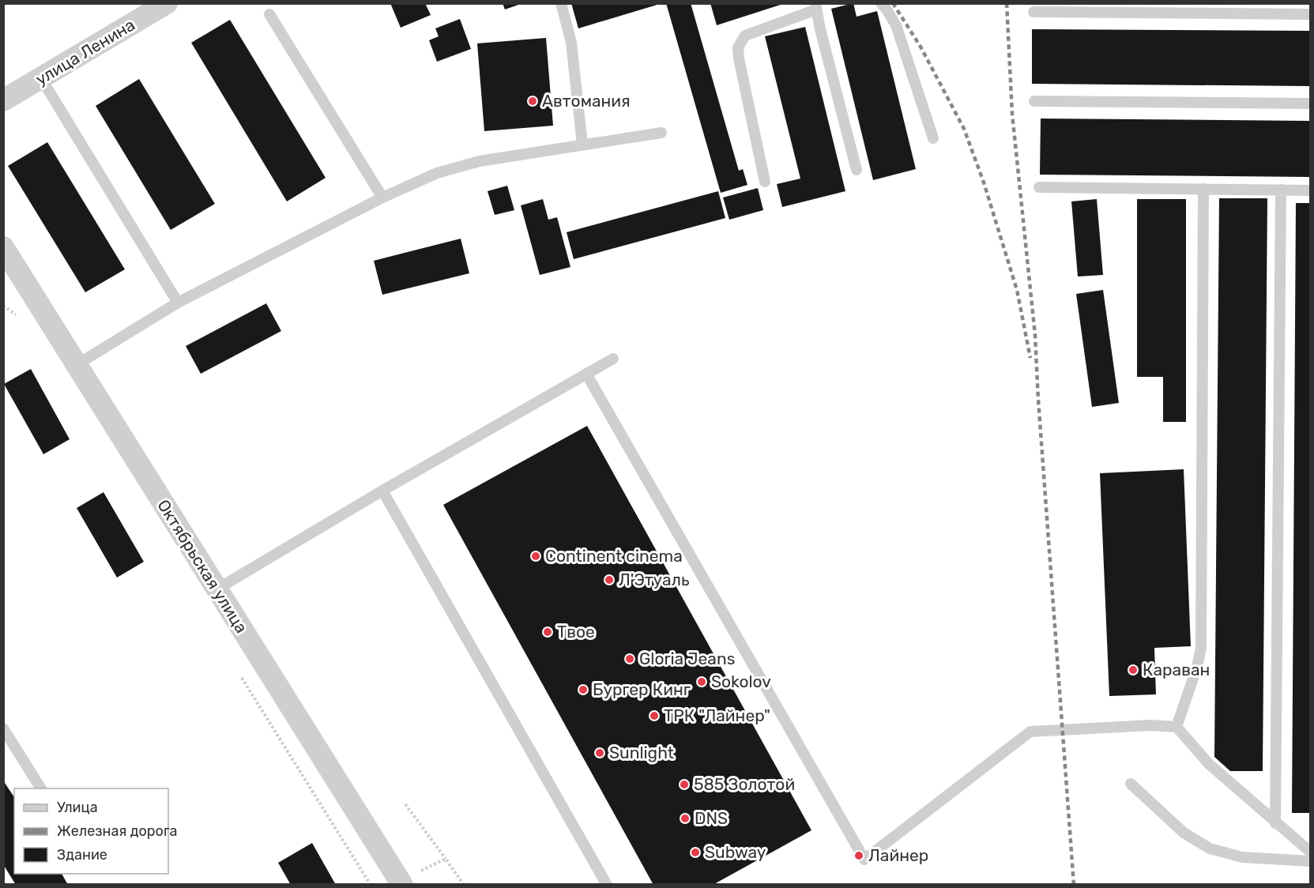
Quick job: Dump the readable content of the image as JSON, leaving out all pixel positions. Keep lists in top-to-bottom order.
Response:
{
  "streets": {
    "street": ["улица Ленина", "Октябрьская улица"]
  },
  "places": [
    "Автомания",
    "Continent cinema",
    "Л'Этуаль",
    "Твое",
    "Gloria Jeans",
    "Караван",
    "Sokolov",
    "Бургер Кинг",
    "ТРК \"Лайнер\"",
    "Sunlight",
    "585 Золотой",
    "DNS",
    "Subway",
    "Лайнер"
  ],
  "legend": ["Улица", "Железная дорога", "Здание"]
}
